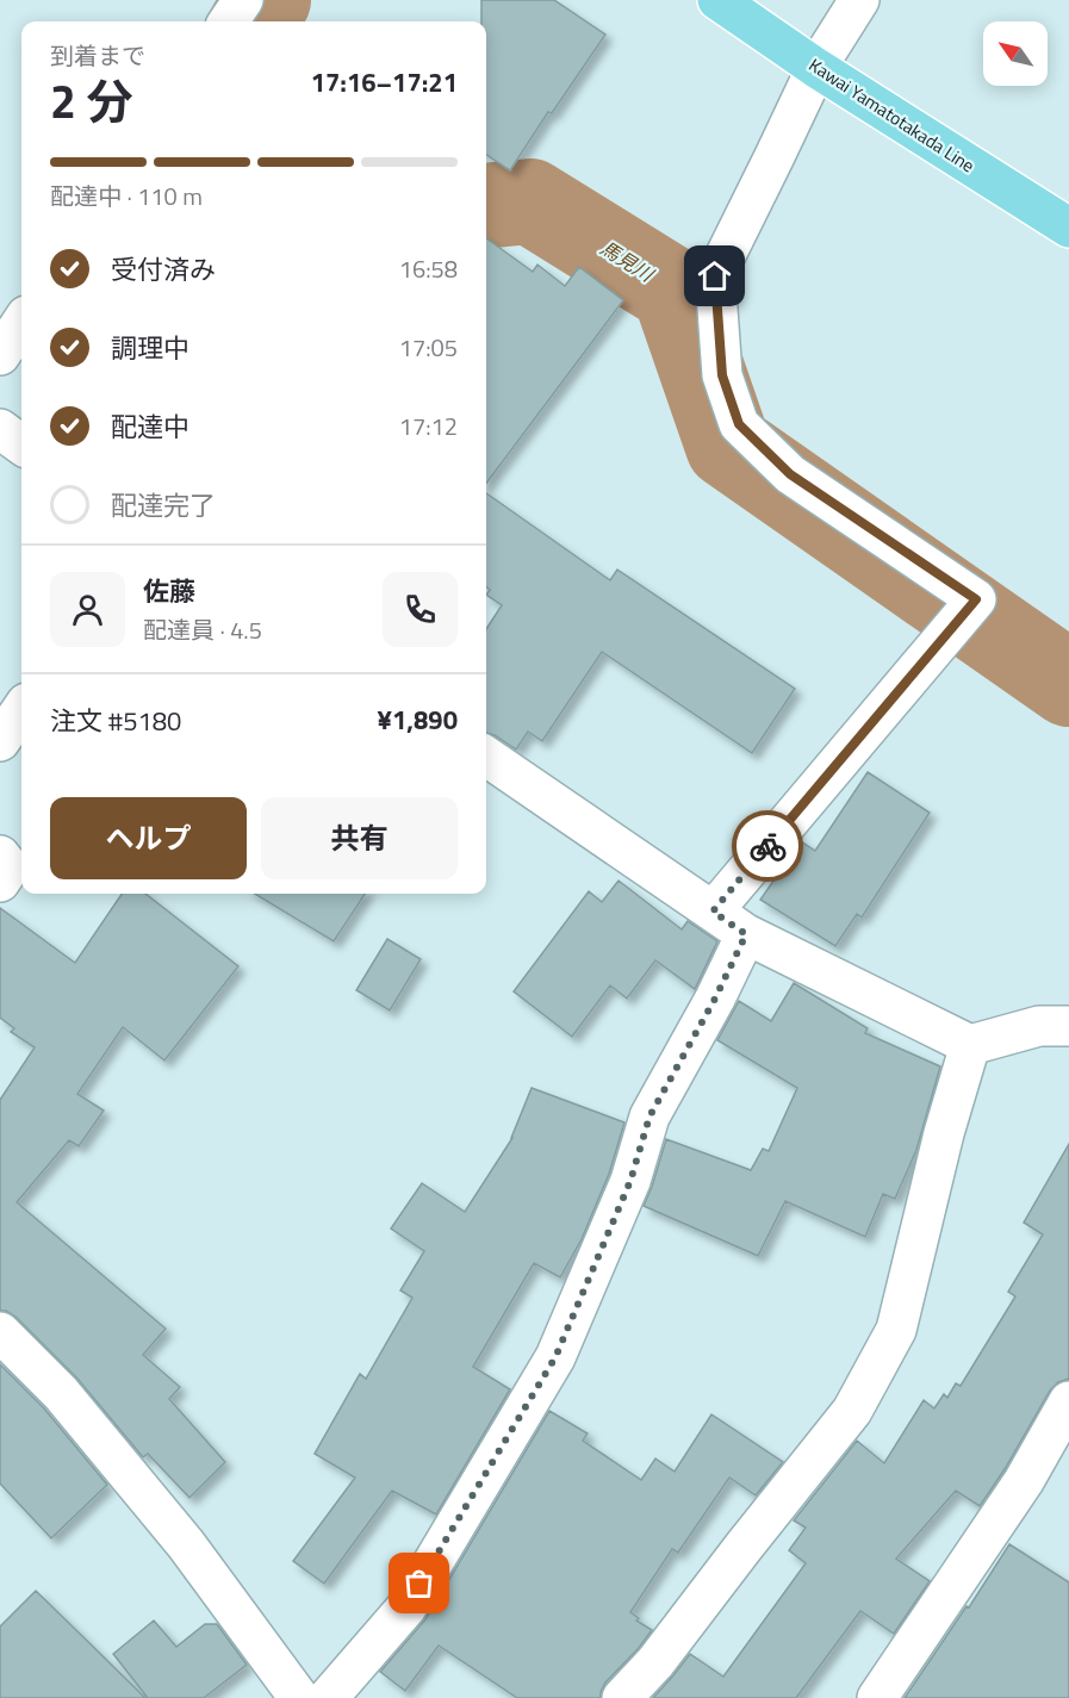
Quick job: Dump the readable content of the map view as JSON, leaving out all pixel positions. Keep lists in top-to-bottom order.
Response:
{
  "streets": {
    "main road": ["Kawai Yamatotakada Line"]
  },
  "water": ["馬見川"],
  "north": "top left",
  "page": {
    "heading": ["2 分", "到着まで", "17:16–17:21"],
    "panel": [
      "佐藤",
      "配達員 · 4.5",
      "注文 #5180",
      "¥1,890"
    ],
    "bar": "配達中 · 110 m",
    "list": [
      ["受付済み", "16:58"],
      ["調理中", "17:05"],
      ["配達中", "17:12"],
      "配達完了"
    ],
    "buttons": ["ヘルプ", "共有"]
  }
}
